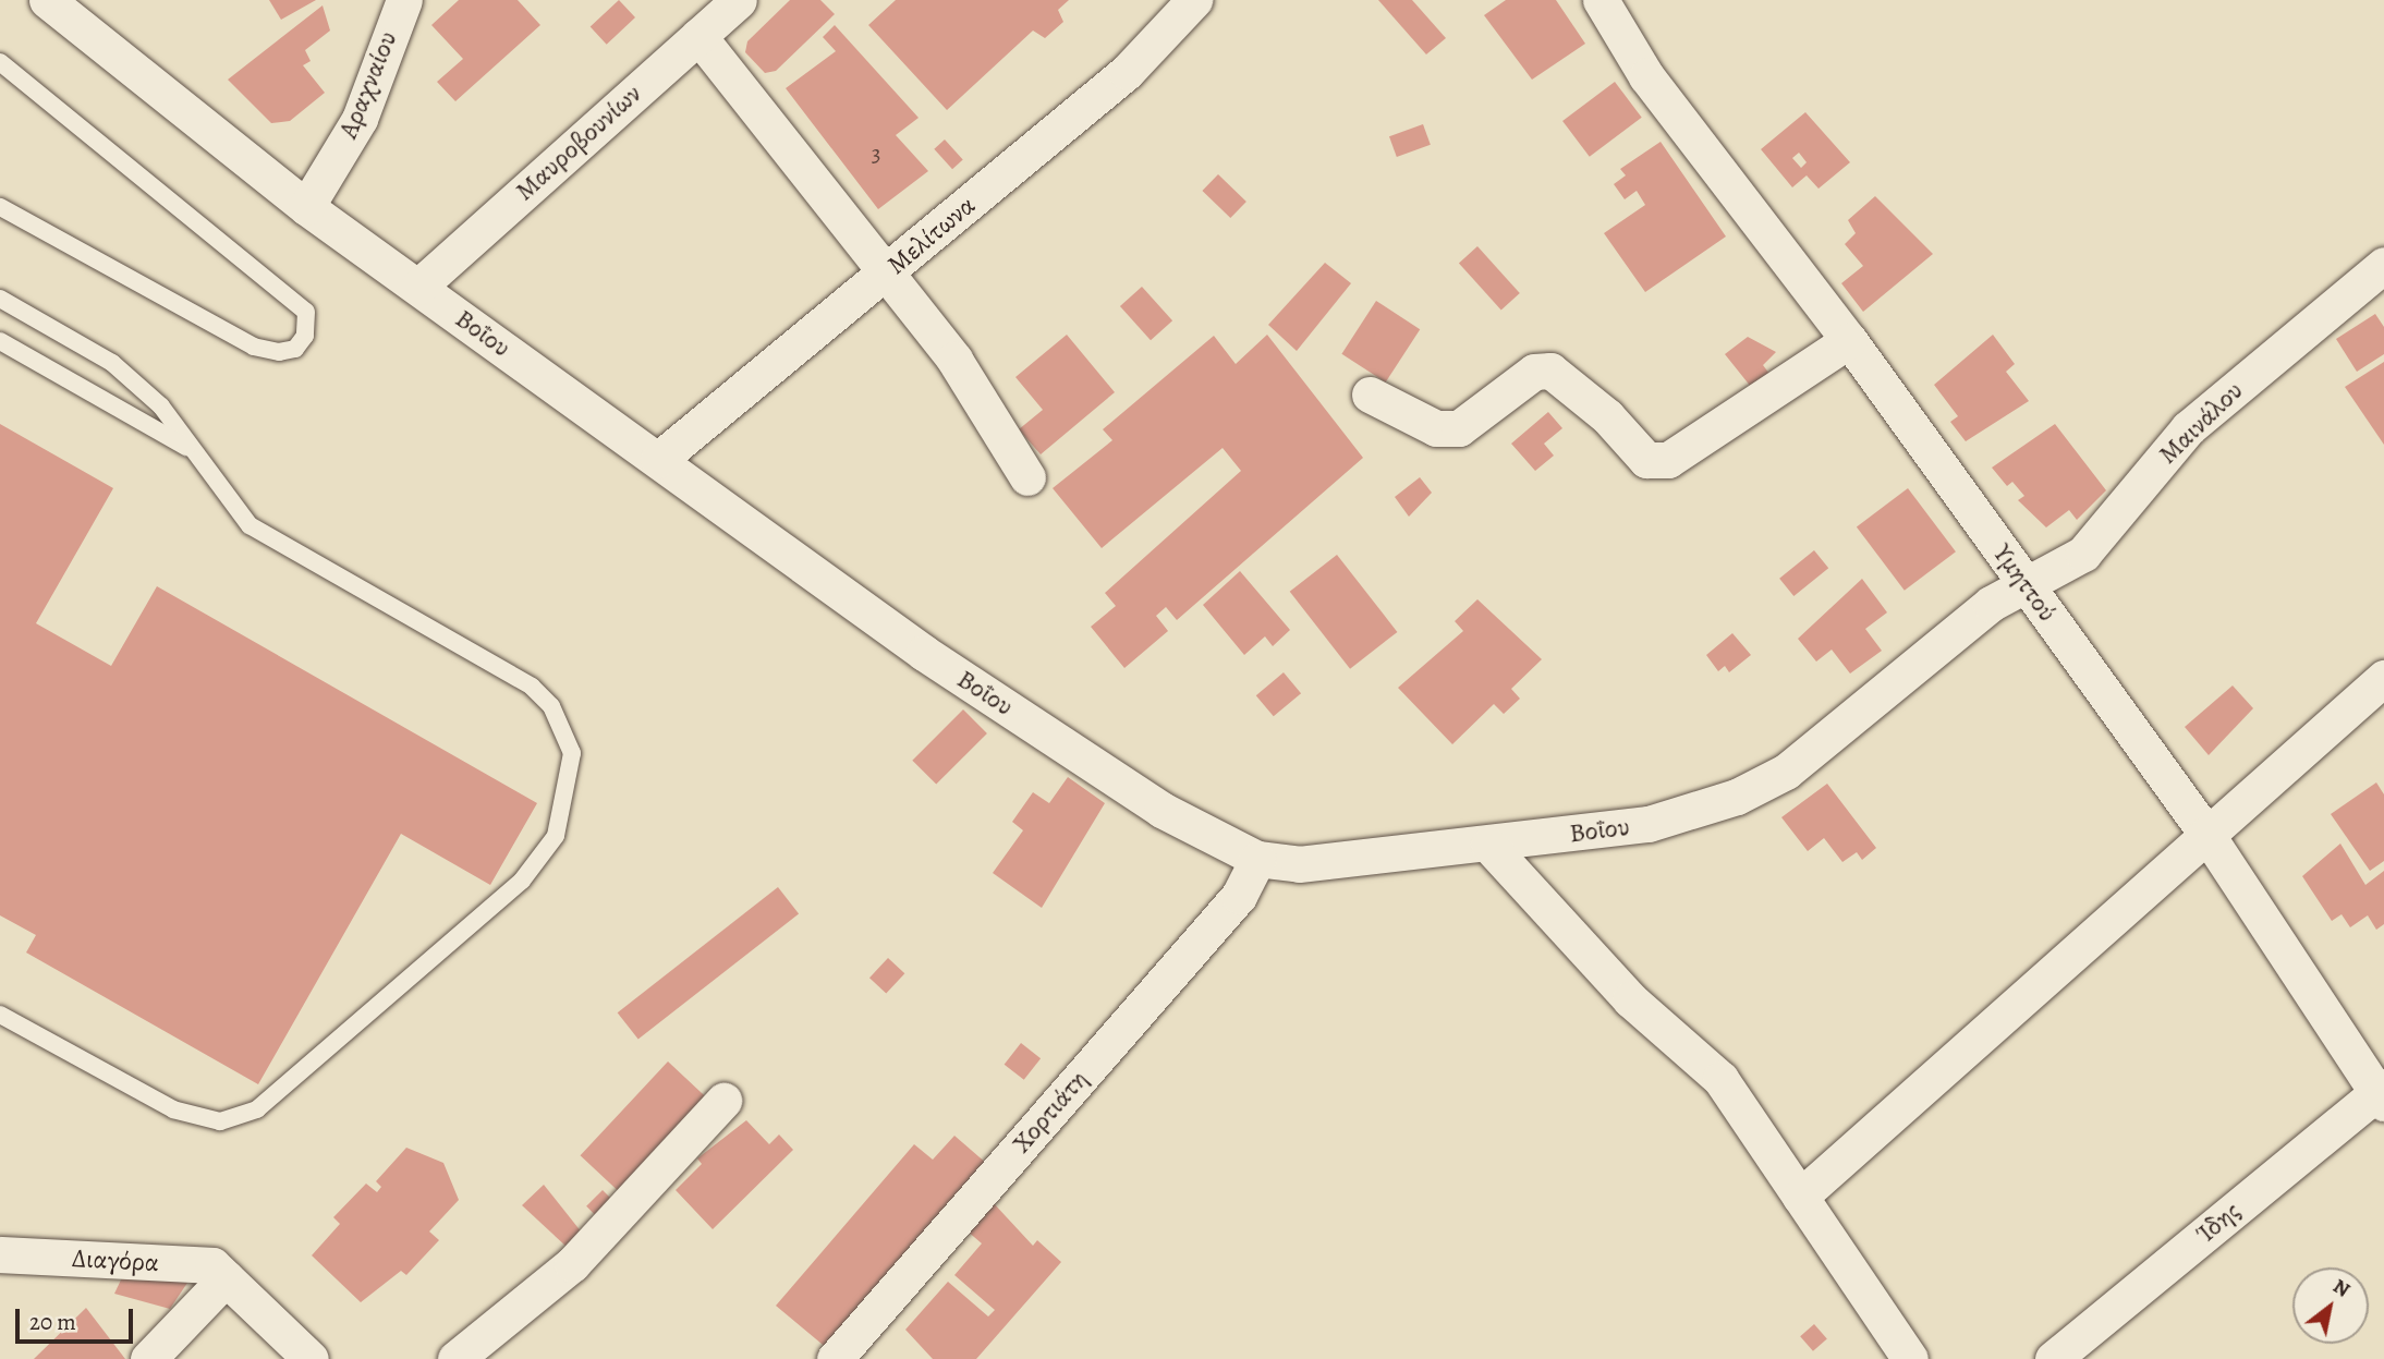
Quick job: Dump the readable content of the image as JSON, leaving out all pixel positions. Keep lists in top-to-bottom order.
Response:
{
  "streets": {
    "street": [
      "Αραχναίου",
      "Μαυροβουνίων",
      "Μελίτωνα",
      "Βοΐου",
      "Μαινάλου",
      "Υμηττού",
      "Χορτιάτη",
      "Ίδης",
      "Διαγόρα"
    ]
  },
  "crossings": [
    ["Αραχναίου", "Βοΐου"],
    ["Μαυροβουνίων", "Βοΐου"],
    ["Μελίτωνα", "Βοΐου"],
    ["Βοΐου", "Μαινάλου"],
    ["Βοΐου", "Υμηττού"],
    ["Βοΐου", "Χορτιάτη"],
    ["Μαινάλου", "Υμηττού"],
    ["Υμηττού", "Ίδης"]
  ],
  "house_numbers": ["3"],
  "scale_bar": "20 m",
  "north": "top right"
}
